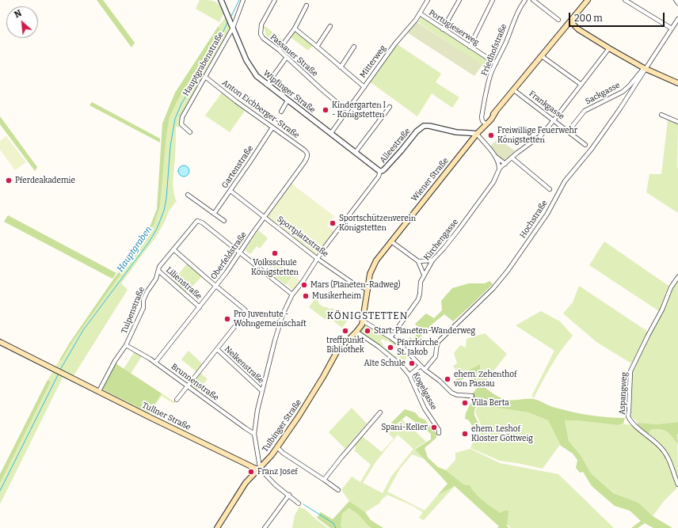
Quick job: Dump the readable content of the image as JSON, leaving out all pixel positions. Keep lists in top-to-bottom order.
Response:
{
  "streets": {
    "main road": ["Wiener Straße", "Tullner Straße", "Tulbinger Straße"],
    "street": [
      "Portugieserweg",
      "Friedhofstraße",
      "Passauer Straße",
      "Mitterweg",
      "Hauptgrabenstraße",
      "Wipfinger Straße",
      "Sackgasse",
      "Frankgasse",
      "Anton Eichberger-Straße",
      "Alleestraße",
      "Gartenstraße",
      "Hochstraße",
      "Sportplatzstraße",
      "Kirchengasse",
      "Oberfeldstraße",
      "Lilienstraße",
      "Tulpenstraße",
      "Nelkenstraße",
      "Brunnenstraße",
      "Kogelgasse",
      "Aspangweg"
    ]
  },
  "crossings": [
    ["Portugieserweg", "Friedhofstraße"],
    ["Portugieserweg", "Mitterweg"],
    ["Friedhofstraße", "Wiener Straße"],
    ["Passauer Straße", "Mitterweg"],
    ["Mitterweg", "Wipfinger Straße"],
    ["Hauptgrabenstraße", "Wipfinger Straße"],
    ["Hauptgrabenstraße", "Anton Eichberger-Straße"],
    ["Wipfinger Straße", "Alleestraße"],
    ["Sackgasse", "Frankgasse"],
    ["Sackgasse", "Hochstraße"],
    ["Frankgasse", "Wiener Straße"],
    ["Frankgasse", "Kirchengasse"],
    ["Anton Eichberger-Straße", "Gartenstraße"],
    ["Anton Eichberger-Straße", "Oberfeldstraße"],
    ["Alleestraße", "Wiener Straße"],
    ["Gartenstraße", "Sportplatzstraße"],
    ["Wiener Straße", "Sportplatzstraße"],
    ["Wiener Straße", "Tulbinger Straße"],
    ["Sportplatzstraße", "Oberfeldstraße"],
    ["Oberfeldstraße", "Lilienstraße"],
    ["Oberfeldstraße", "Tulpenstraße"],
    ["Oberfeldstraße", "Brunnenstraße"],
    ["Lilienstraße", "Tulpenstraße"],
    ["Tulpenstraße", "Brunnenstraße"],
    ["Tulpenstraße", "Tullner Straße"],
    ["Kogelgasse", "Tulbinger Straße"],
    ["Tullner Straße", "Tulbinger Straße"]
  ],
  "districts": ["KÖNIGSTETTEN"],
  "water": ["Hauptgraben"],
  "places": [
    "Kindergarten I - Königstetten",
    "Freiwillige Feuerwehr Königstetten",
    "Pferdeakademie",
    "Sportschützenverein Königstetten",
    "Volksschule Königstetten",
    "Mars (Planeten-Radweg)",
    "Musikerheim",
    "Pro Juventute - Wohngemeinschaft",
    "treffpunkt Bibliothek",
    "Start: Planeten-Wanderweg",
    "Pfarrkirche St. Jakob",
    "Alte Schule",
    "ehem. Zehenthof von Passau",
    "Villa Berta",
    "Spani-Keller",
    "ehem. Leshof Kloster Göttweig",
    "Franz Josef"
  ],
  "scale_bar": "200 m",
  "north": "top left"
}
